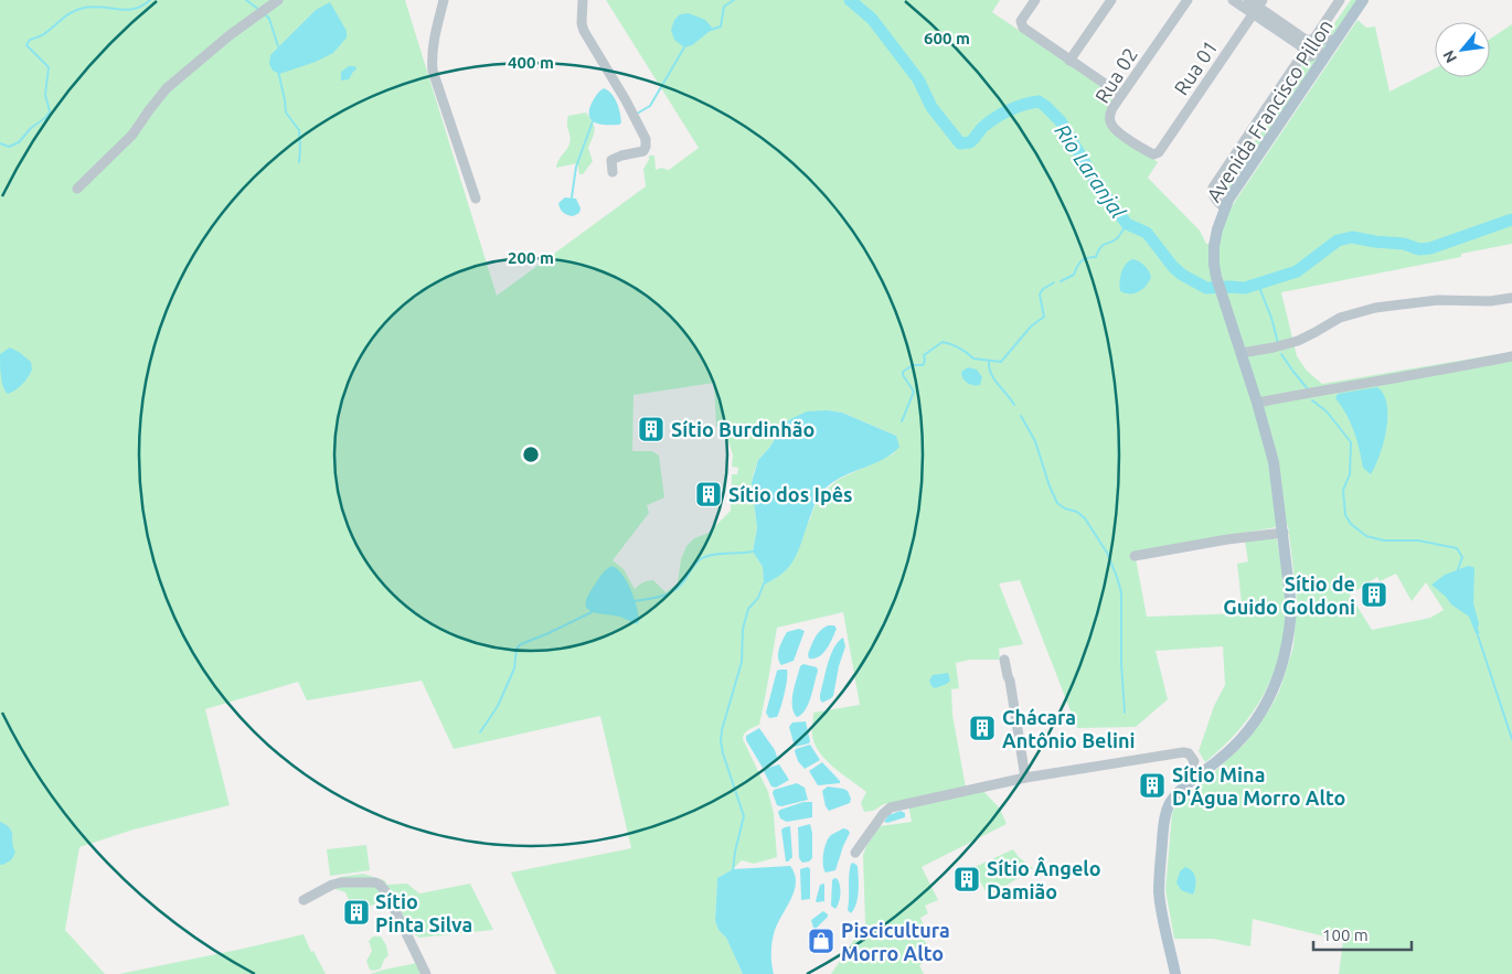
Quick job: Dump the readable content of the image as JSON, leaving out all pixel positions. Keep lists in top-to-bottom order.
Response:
{
  "streets": {
    "main road": ["Avenida Francisco Pillon"],
    "street": ["Rua 01", "Rua 02"]
  },
  "crossings": [
    ["Rua 01", "Rua 02"]
  ],
  "water": ["Rio Laranjal"],
  "places": {
    "building": [
      "Sítio Burdinhão",
      "Sítio dos Ipês",
      "Sítio de Guido Goldoni",
      "Chácara Antônio Belini",
      "Sítio Mina D'Água Morro Alto",
      "Sítio Ângelo Damião",
      "Sítio Pinta Silva"
    ],
    "shop": ["Piscicultura Morro Alto"]
  },
  "scale_bar": "100 m",
  "north": "bottom left",
  "rings": ["600 m", "400 m", "200 m"]
}
